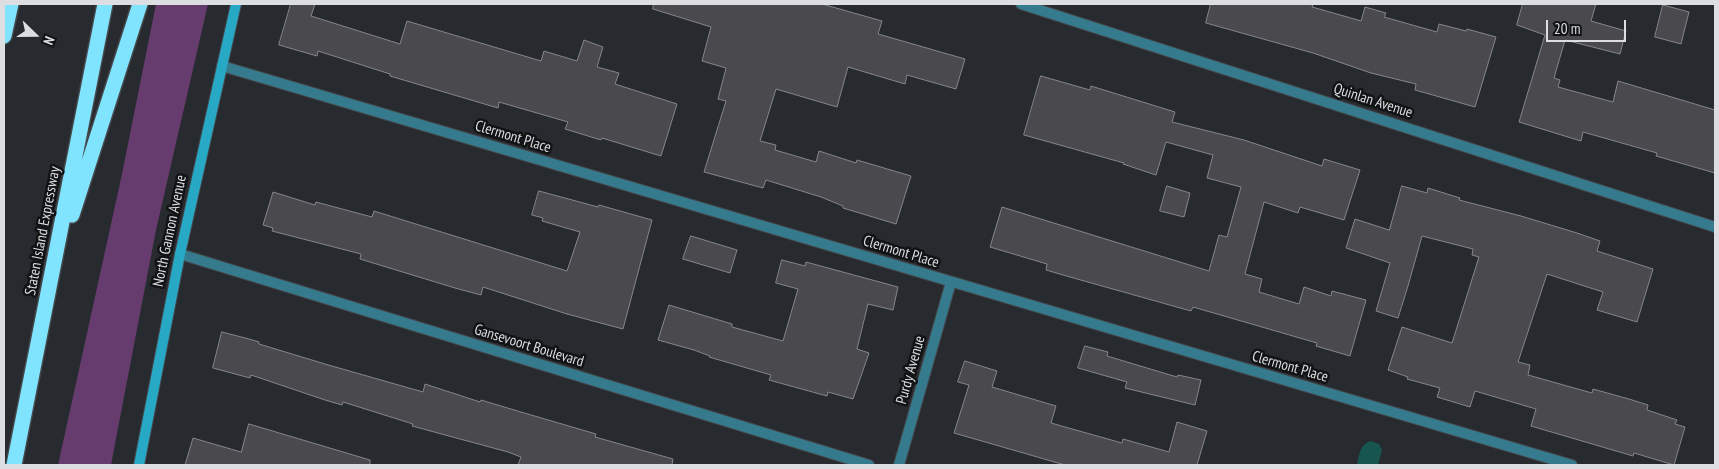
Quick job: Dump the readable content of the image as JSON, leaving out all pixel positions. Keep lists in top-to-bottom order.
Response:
{
  "streets": {
    "highway": ["Staten Island Expressway"],
    "main road": ["North Gannon Avenue"],
    "street": [
      "Quinlan Avenue",
      "Clermont Place",
      "Gansevoort Boulevard",
      "Purdy Avenue"
    ]
  },
  "crossings": [
    ["Clermont Place", "North Gannon Avenue"],
    ["Clermont Place", "Purdy Avenue"],
    ["North Gannon Avenue", "Gansevoort Boulevard"]
  ],
  "scale_bar": "20 m",
  "north": "right"
}
